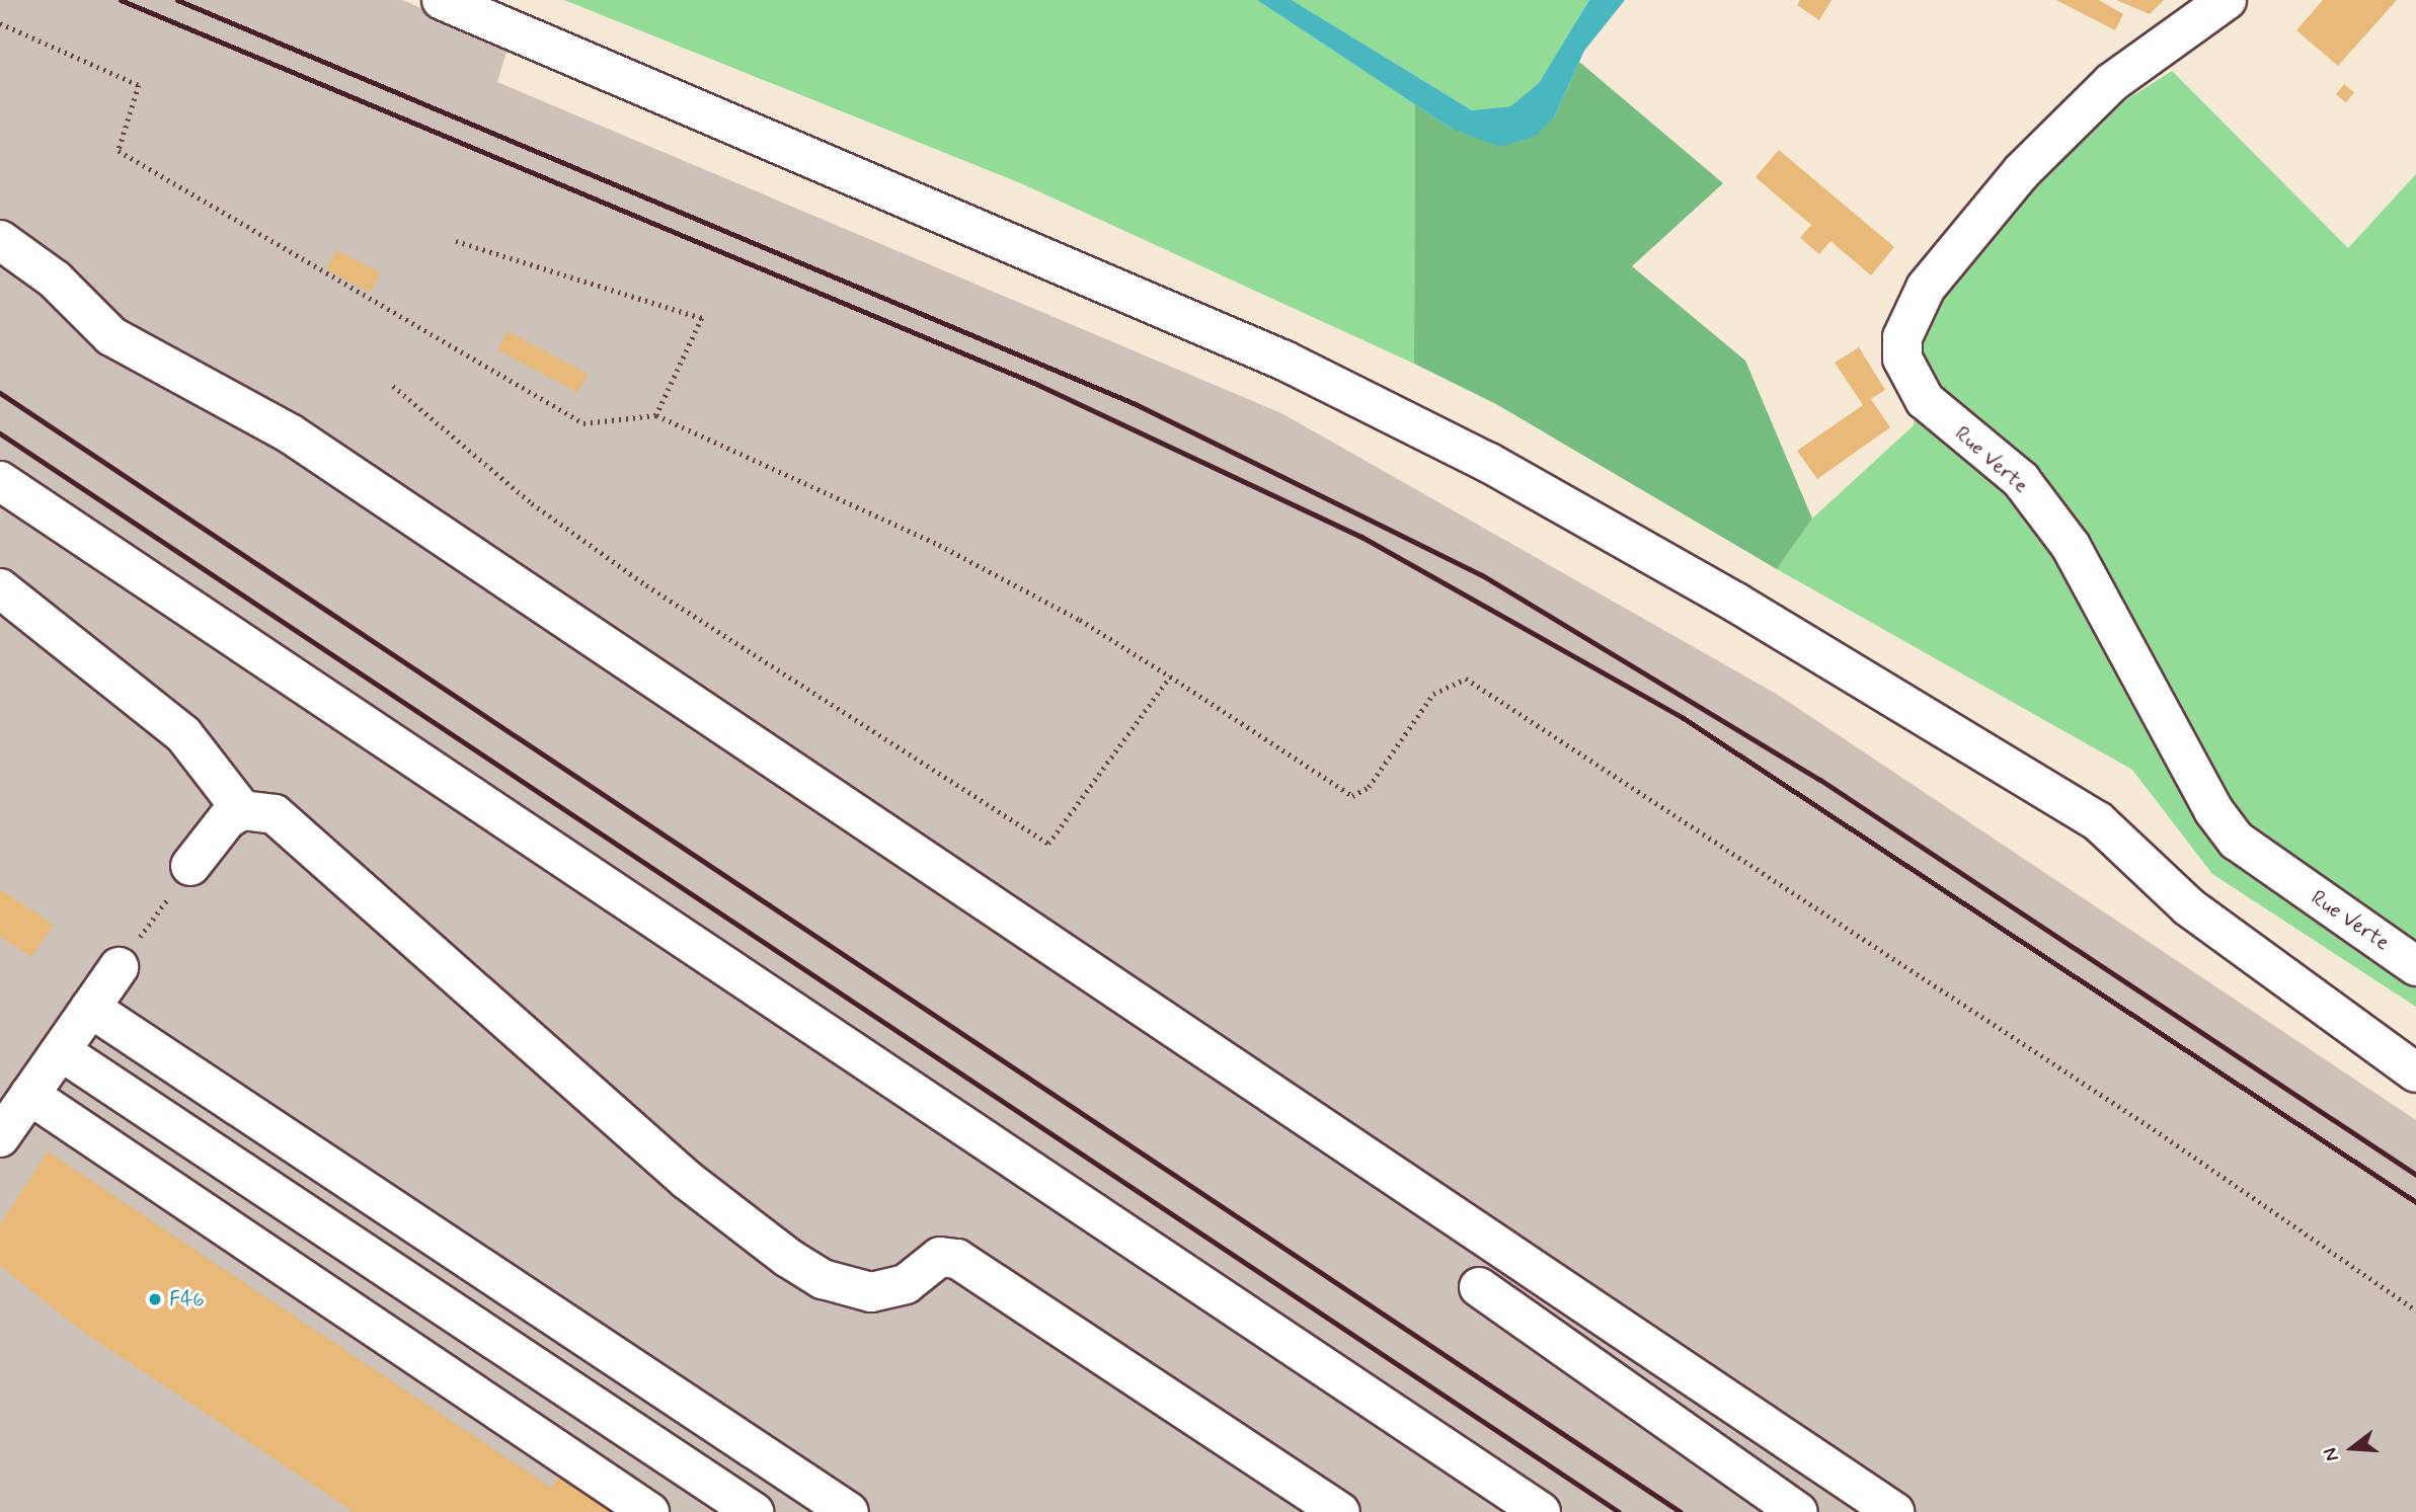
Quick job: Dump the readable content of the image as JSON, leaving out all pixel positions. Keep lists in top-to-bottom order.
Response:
{
  "streets": {
    "street": ["Rue Verte"]
  },
  "places": ["F46"],
  "north": "left"
}
